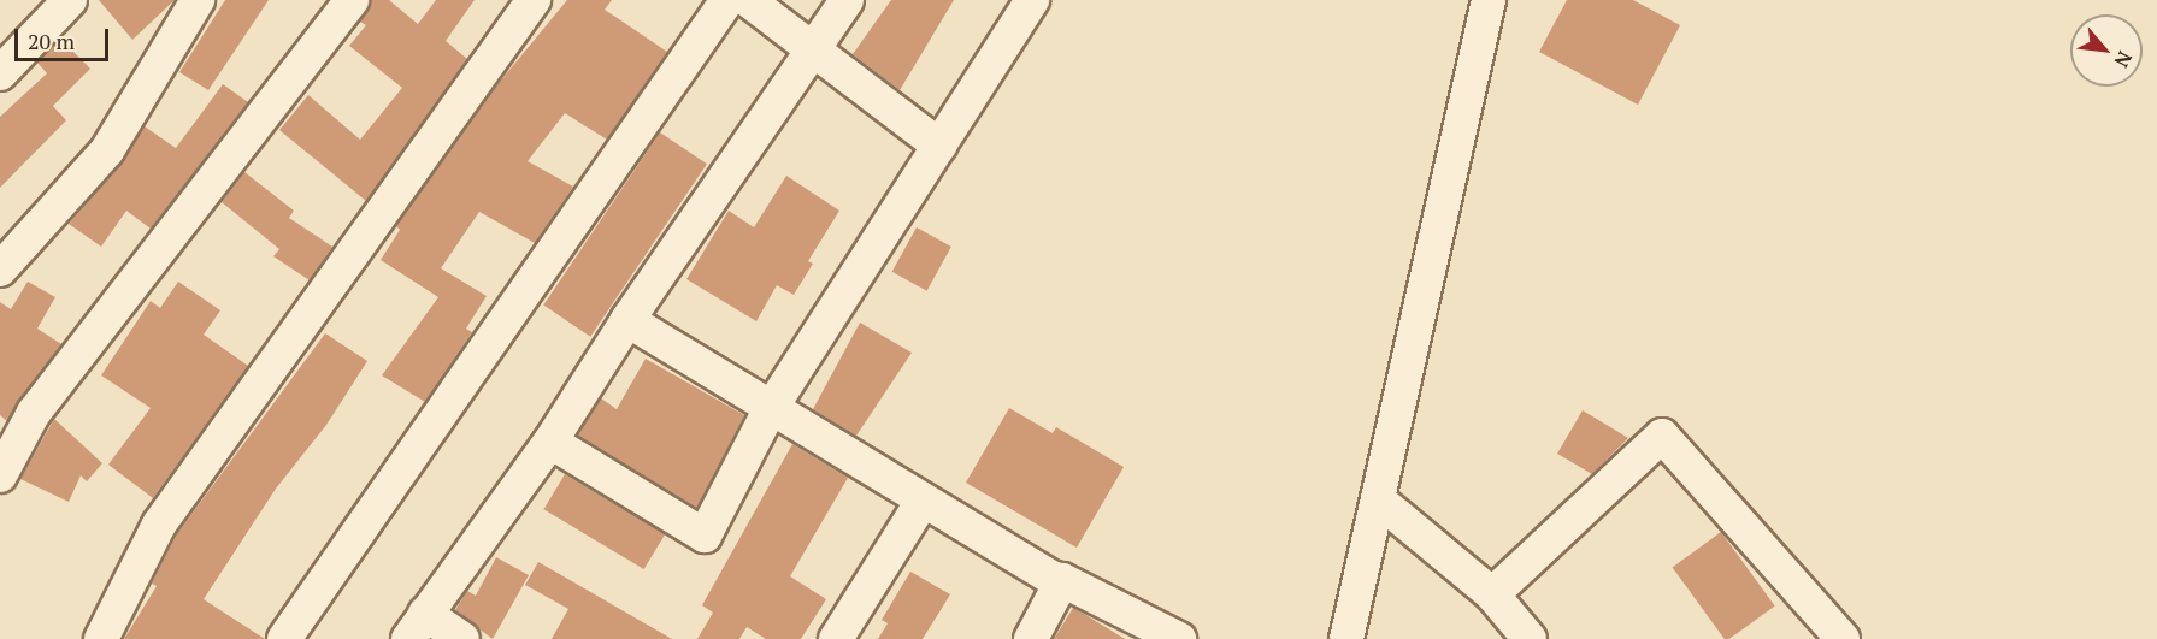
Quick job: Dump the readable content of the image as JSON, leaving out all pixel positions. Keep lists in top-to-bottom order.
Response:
{
  "scale_bar": "20 m",
  "north": "bottom right"
}
